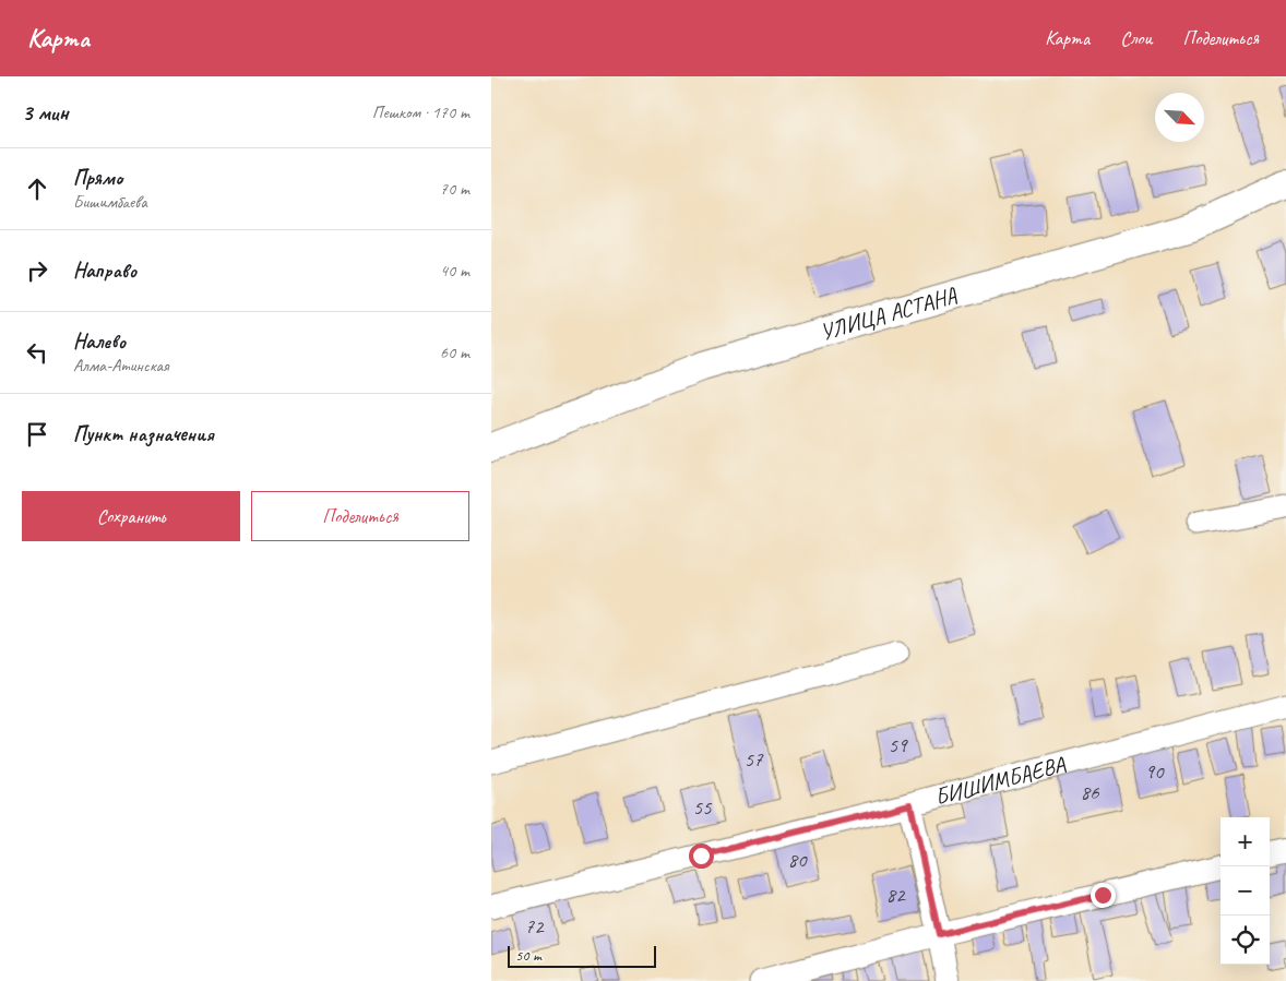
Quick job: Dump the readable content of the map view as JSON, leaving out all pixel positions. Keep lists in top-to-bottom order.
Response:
{
  "streets": {
    "main road": ["УЛИЦА АСТАНА"],
    "street": ["БИШИМБАЕВА"]
  },
  "house_numbers": [
    "59",
    "57",
    "90",
    "86",
    "55",
    "80",
    "82",
    "72"
  ],
  "scale_bar": "50 m",
  "north": "bottom right",
  "page": {
    "header": "Карта",
    "nav": ["Карта", "Слои", "Поделиться"],
    "heading": ["3 мин", "Пешком · 170 m"],
    "list": [
      ["Прямо", "Бишимбаева", "70 m"],
      ["Направо", "40 m"],
      ["Налево", "Алма-Атинская", "60 m"],
      "Пункт назначения"
    ],
    "buttons": ["Сохранить", "Поделиться"],
    "map_buttons": ["+", "−"],
    "scale": "50 m"
  }
}
